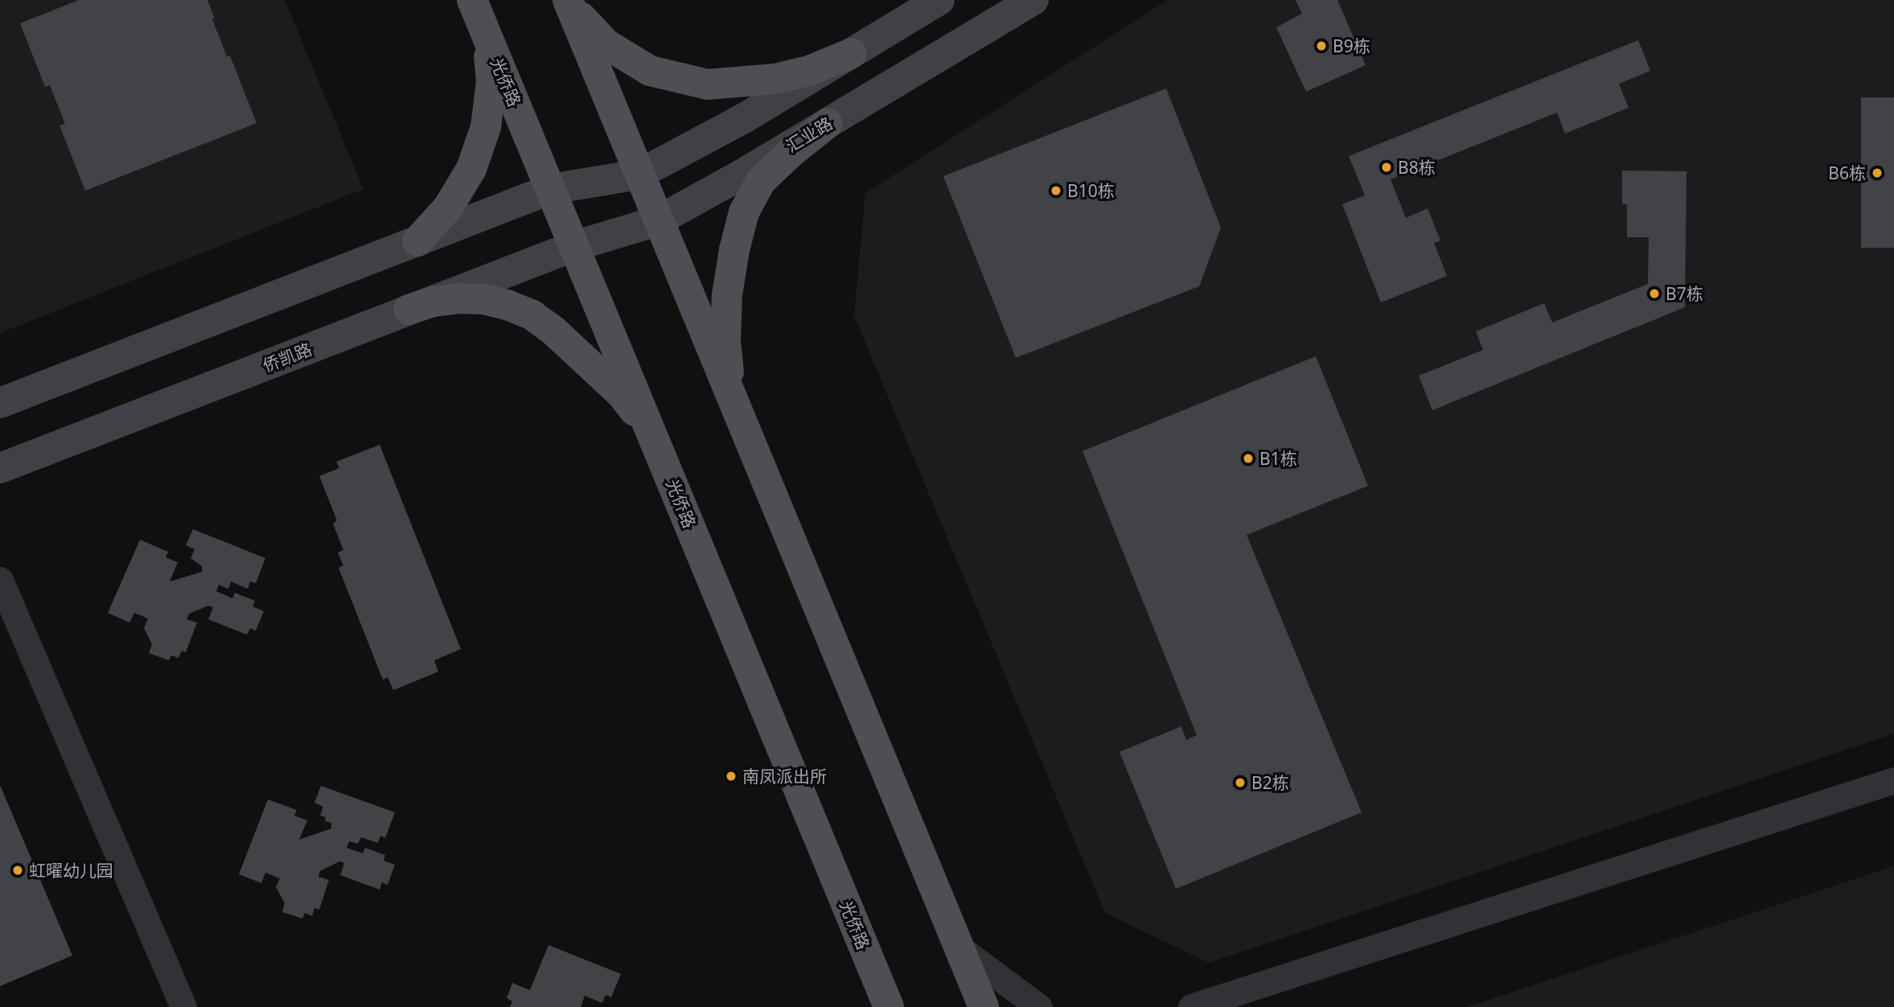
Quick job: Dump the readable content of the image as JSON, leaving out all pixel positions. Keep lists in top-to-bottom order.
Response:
{
  "streets": {
    "main road": ["光侨路"],
    "street": ["汇业路", "侨凯路"]
  },
  "crossings": [
    ["光侨路", "汇业路"],
    ["光侨路", "侨凯路"],
    ["汇业路", "侨凯路"]
  ],
  "places": [
    "B9栋",
    "B8栋",
    "B6栋",
    "B10栋",
    "B7栋",
    "B1栋",
    "南凤派出所",
    "B2栋",
    "虹曜幼儿园"
  ]
}
